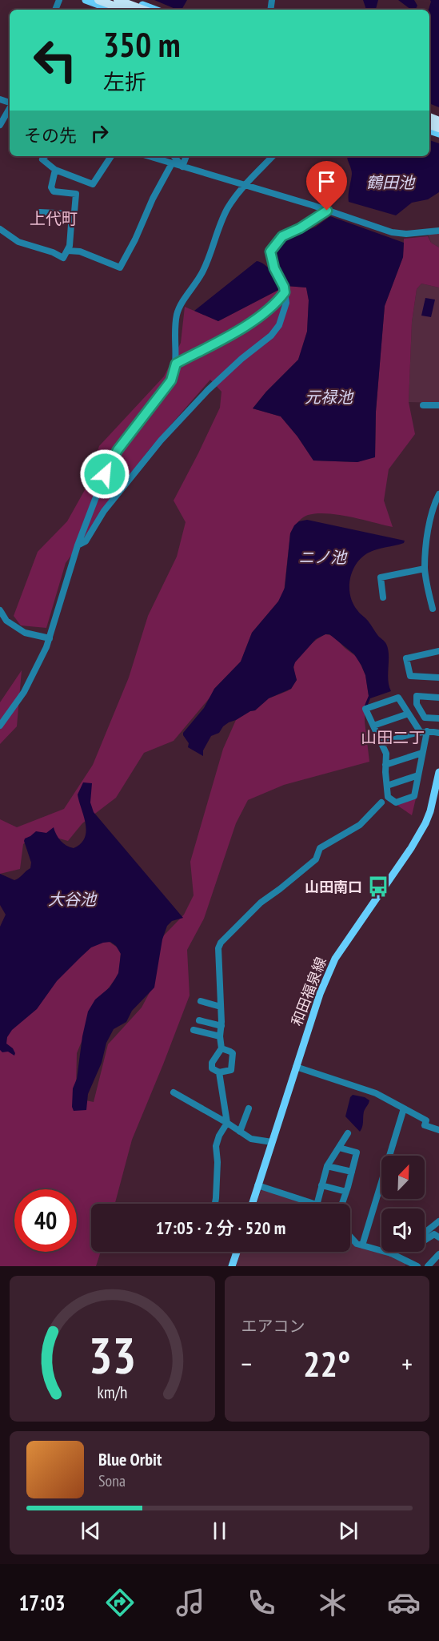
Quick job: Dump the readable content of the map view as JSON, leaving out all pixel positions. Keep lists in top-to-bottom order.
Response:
{
  "streets": {
    "main road": ["和田福泉線"]
  },
  "districts": ["上代町", "山田二丁"],
  "water": [
    "鶴田池",
    "元禄池",
    "ニノ池",
    "大谷池"
  ],
  "places": {
    "bus stop": ["山田南口"]
  },
  "north": "top right",
  "page": {
    "turn": ["350 m", "左折"],
    "then": "その先",
    "limit": "40",
    "trip": "17:05 · 2 分 · 520 m",
    "tile": "エアコン",
    "heat": ["−", "22°", "+"],
    "song": ["Blue Orbit", "Sona"],
    "tabs": "17:03",
    "gauge": ["33", "km/h"]
  }
}
